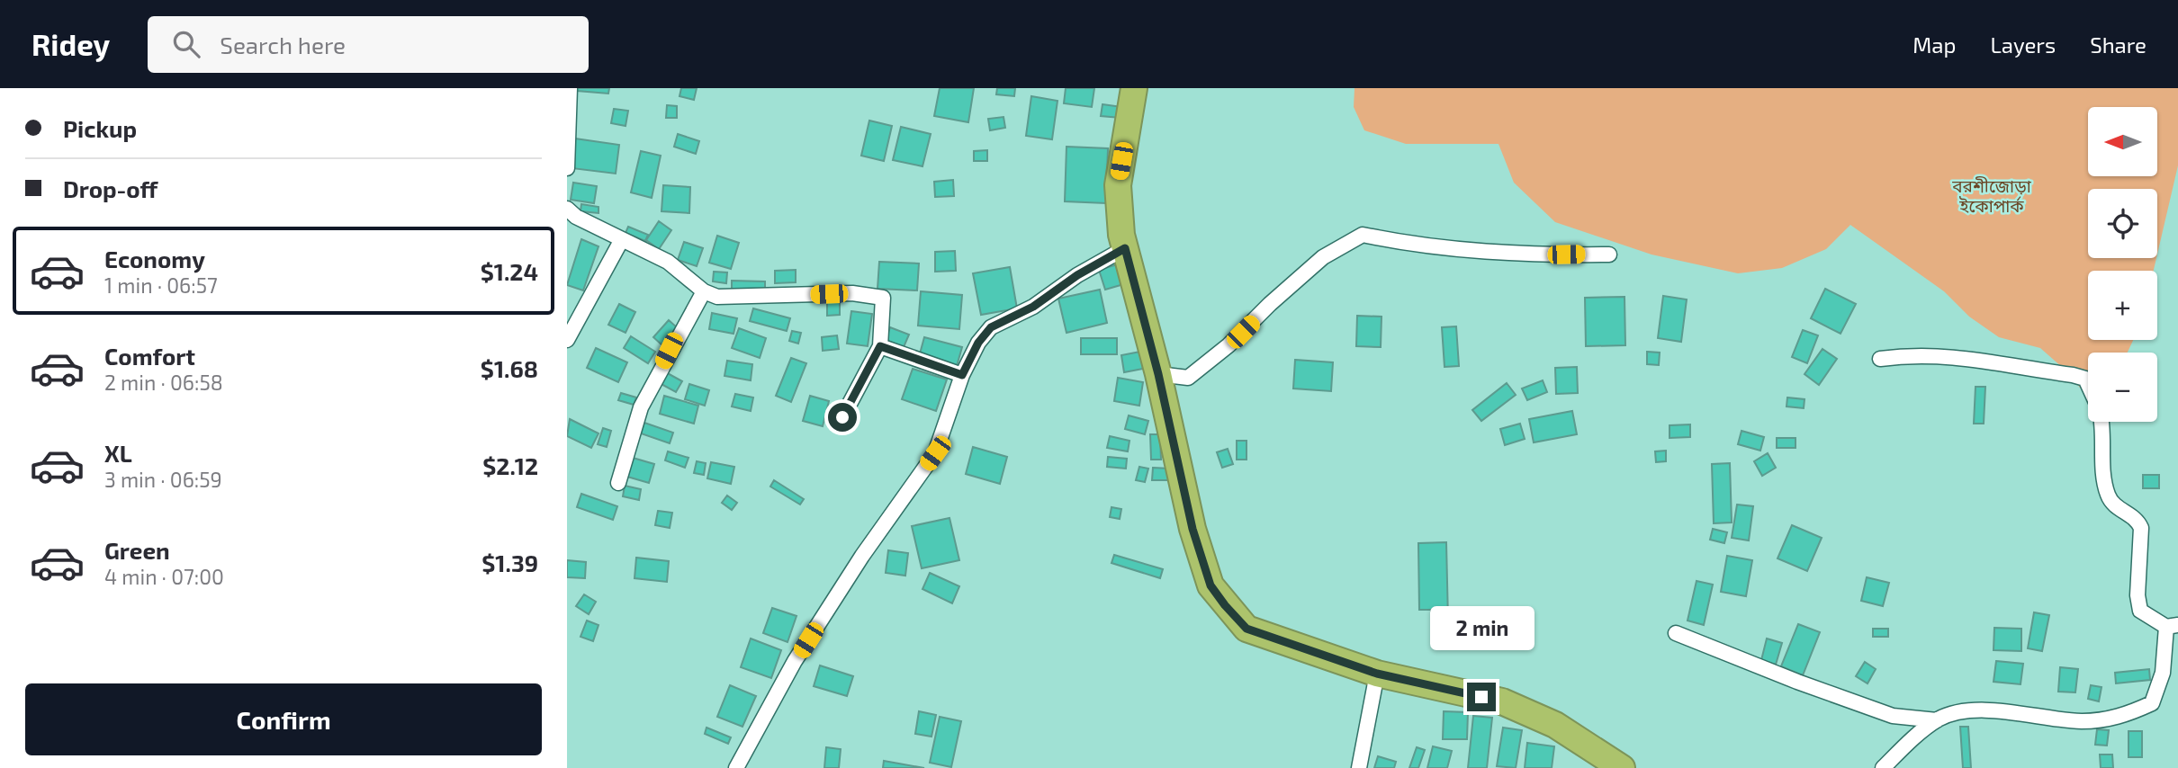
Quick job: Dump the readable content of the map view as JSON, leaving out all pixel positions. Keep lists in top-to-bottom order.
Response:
{
  "parks": ["বরশীজোড়া ইকোপার্ক"],
  "north": "left",
  "page": {
    "header": "Ridey",
    "search": "Search here",
    "nav": ["Map", "Layers", "Share"],
    "banner": ["Pickup", "Drop-off"],
    "map_buttons": ["+", "−"],
    "list": [
      {
        "name": "Economy",
        "note": "1 min · 06:57",
        "value": "$1.24"
      },
      {
        "name": "Comfort",
        "note": "2 min · 06:58",
        "value": "$1.68"
      },
      {
        "name": "XL",
        "note": "3 min · 06:59",
        "value": "$2.12"
      },
      {
        "name": "Green",
        "note": "4 min · 07:00",
        "value": "$1.39"
      }
    ],
    "bubble": "2 min",
    "buttons": "Confirm"
  }
}
